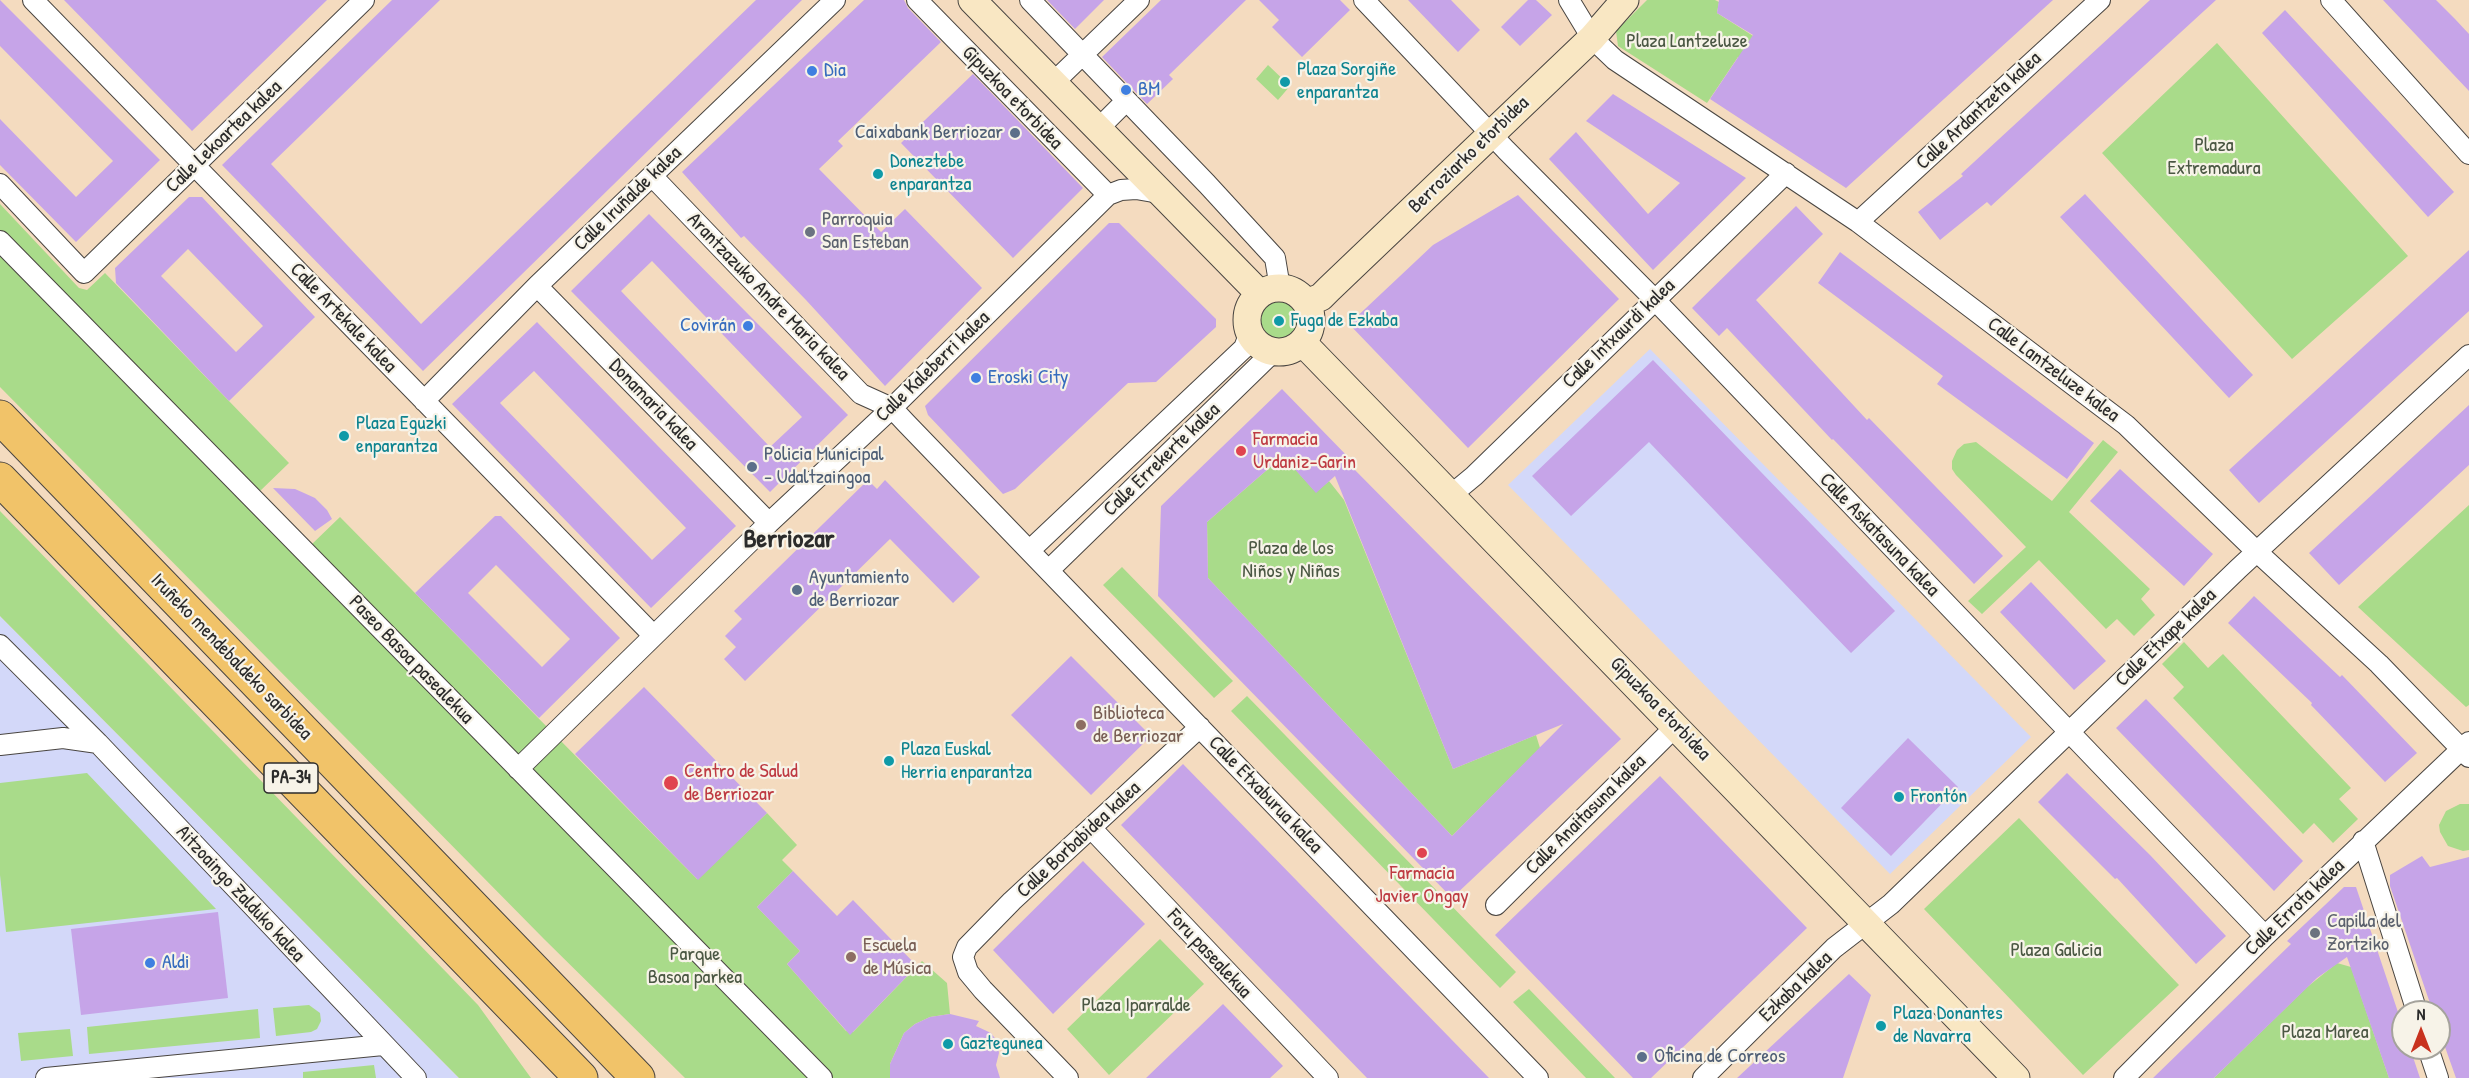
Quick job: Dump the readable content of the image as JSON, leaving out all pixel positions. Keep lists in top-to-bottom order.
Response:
{
  "streets": {
    "highway": ["Iruñeko mendebaldeko sarbidea", "PA-34"],
    "main road": ["Gipuzkoa etorbidea", "Berroziarko etorbidea"],
    "street": [
      "Calle Ardantzeta kalea",
      "Calle Lekoartea kalea",
      "Calle Iruñalde kalea",
      "Arantzazuko Andre Maria kalea",
      "Calle Artekale kalea",
      "Calle Intxaurdi kalea",
      "Calle Kaleberri kalea",
      "Calle Lantzeluze kalea",
      "Donamaria kalea",
      "Calle Errekerte kalea",
      "Calle Askatasuna kalea",
      "Calle Etxape kalea",
      "Paseo Basoa pasealekua",
      "Calle Etxaburua kalea",
      "Calle Anaitasuna kalea",
      "Calle Borbabidea kalea",
      "Aitzoaingo Zalduko kalea",
      "Calle Errota kalea",
      "Foru pasealekua",
      "Ezkaba kalea"
    ]
  },
  "crossings": [
    ["Gipuzkoa etorbidea", "Berroziarko etorbidea"],
    ["Gipuzkoa etorbidea", "Calle Intxaurdi kalea"],
    ["Gipuzkoa etorbidea", "Calle Kaleberri kalea"],
    ["Gipuzkoa etorbidea", "Calle Errekerte kalea"],
    ["Gipuzkoa etorbidea", "Calle Etxape kalea"],
    ["Gipuzkoa etorbidea", "Calle Anaitasuna kalea"],
    ["Gipuzkoa etorbidea", "Ezkaba kalea"],
    ["Calle Ardantzeta kalea", "Calle Lantzeluze kalea"],
    ["Calle Lekoartea kalea", "Calle Artekale kalea"],
    ["Berroziarko etorbidea", "Calle Lantzeluze kalea"],
    ["Berroziarko etorbidea", "Calle Errekerte kalea"],
    ["Berroziarko etorbidea", "Calle Askatasuna kalea"],
    ["Calle Iruñalde kalea", "Arantzazuko Andre Maria kalea"],
    ["Calle Iruñalde kalea", "Calle Artekale kalea"],
    ["Calle Iruñalde kalea", "Donamaria kalea"],
    ["Arantzazuko Andre Maria kalea", "Calle Kaleberri kalea"],
    ["Arantzazuko Andre Maria kalea", "Calle Etxaburua kalea"],
    ["Calle Artekale kalea", "Calle Kaleberri kalea"],
    ["Calle Intxaurdi kalea", "Calle Lantzeluze kalea"],
    ["Calle Intxaurdi kalea", "Calle Askatasuna kalea"],
    ["Calle Kaleberri kalea", "Donamaria kalea"],
    ["Calle Kaleberri kalea", "Paseo Basoa pasealekua"],
    ["Calle Kaleberri kalea", "Calle Etxaburua kalea"],
    ["Calle Lantzeluze kalea", "Calle Etxape kalea"],
    ["Calle Lantzeluze kalea", "Calle Errota kalea"],
    ["Calle Errekerte kalea", "Calle Etxaburua kalea"],
    ["Calle Askatasuna kalea", "Calle Etxape kalea"],
    ["Calle Askatasuna kalea", "Calle Errota kalea"],
    ["Calle Etxape kalea", "Ezkaba kalea"],
    ["Calle Etxaburua kalea", "Calle Borbabidea kalea"],
    ["Calle Borbabidea kalea", "Foru pasealekua"]
  ],
  "districts": ["Berriozar"],
  "parks": [
    "Plaza Lantzeluze",
    "Plaza Extremadura",
    "Plaza de los Niños y Niñas",
    "Plaza Galicia",
    "Parque Basoa parkea",
    "Plaza Iparralde",
    "Plaza Marea"
  ],
  "places": [
    "Dia",
    "Plaza Sorgiñe enparantza",
    "BM",
    "Caixabank Berriozar",
    "Doneztebe enparantza",
    "Parroquia San Esteban",
    "Fuga de Ezkaba",
    "Covirán",
    "Eroski City",
    "Plaza Eguzki enparantza",
    "Farmacia Urdaniz-Garin",
    "Policia Municipal - Udaltzaingoa",
    "Ayuntamiento de Berriozar",
    "Biblioteca de Berriozar",
    "Plaza Euskal Herria enparantza",
    "Centro de Salud de Berriozar",
    "Frontón",
    "Farmacia Javier Ongay",
    "Capilla del Zortziko",
    "Escuela de Música",
    "Aldi",
    "Plaza Donantes de Navarra",
    "Gaztegunea",
    "Oficina de Correos"
  ],
  "north": "top"
}
